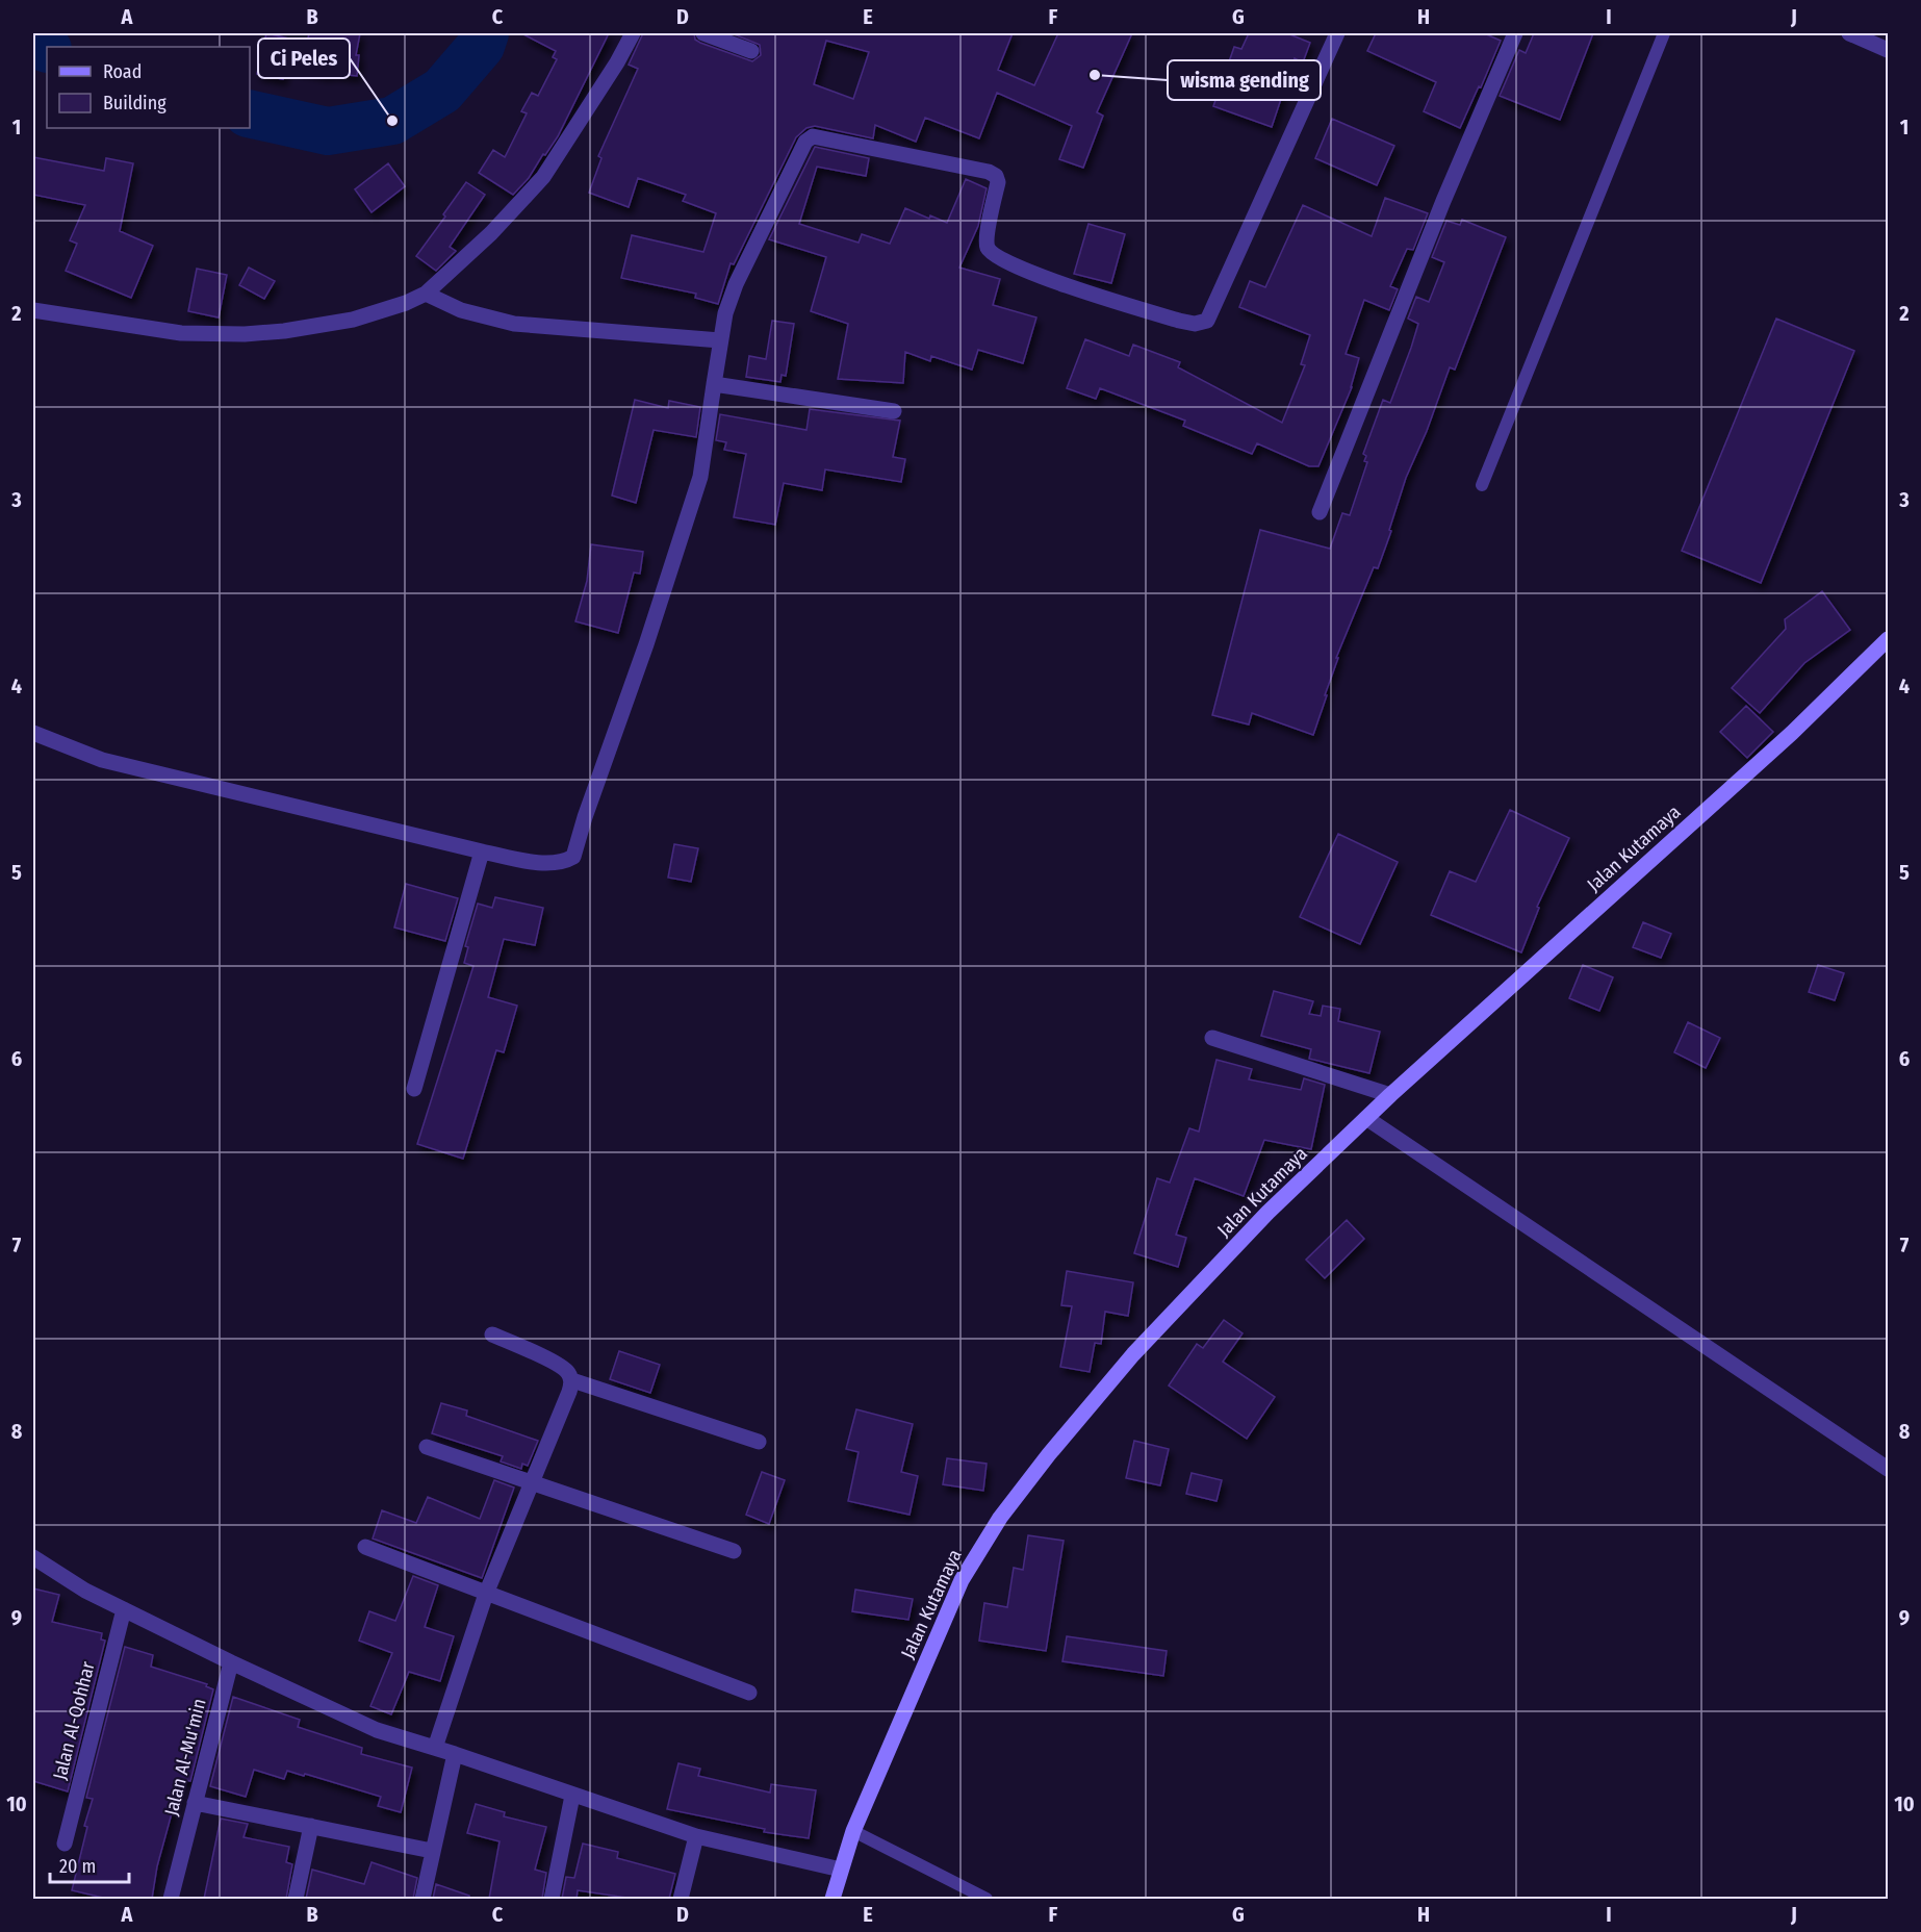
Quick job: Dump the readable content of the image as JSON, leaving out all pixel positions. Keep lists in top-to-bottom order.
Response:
{
  "streets": {
    "main road": ["Jalan Kutamaya"],
    "street": ["Jalan Al-Qohhar", "Jalan Al-Mu'min"]
  },
  "places": ["wisma gending", "Ci Peles"],
  "legend": ["Road", "Building"],
  "scale_bar": "20 m",
  "grid": {
    "columns": [
      "A",
      "B",
      "C",
      "D",
      "E",
      "F",
      "G",
      "H",
      "I",
      "J"
    ],
    "rows": [
      "1",
      "2",
      "3",
      "4",
      "5",
      "6",
      "7",
      "8",
      "9",
      "10"
    ]
  }
}
